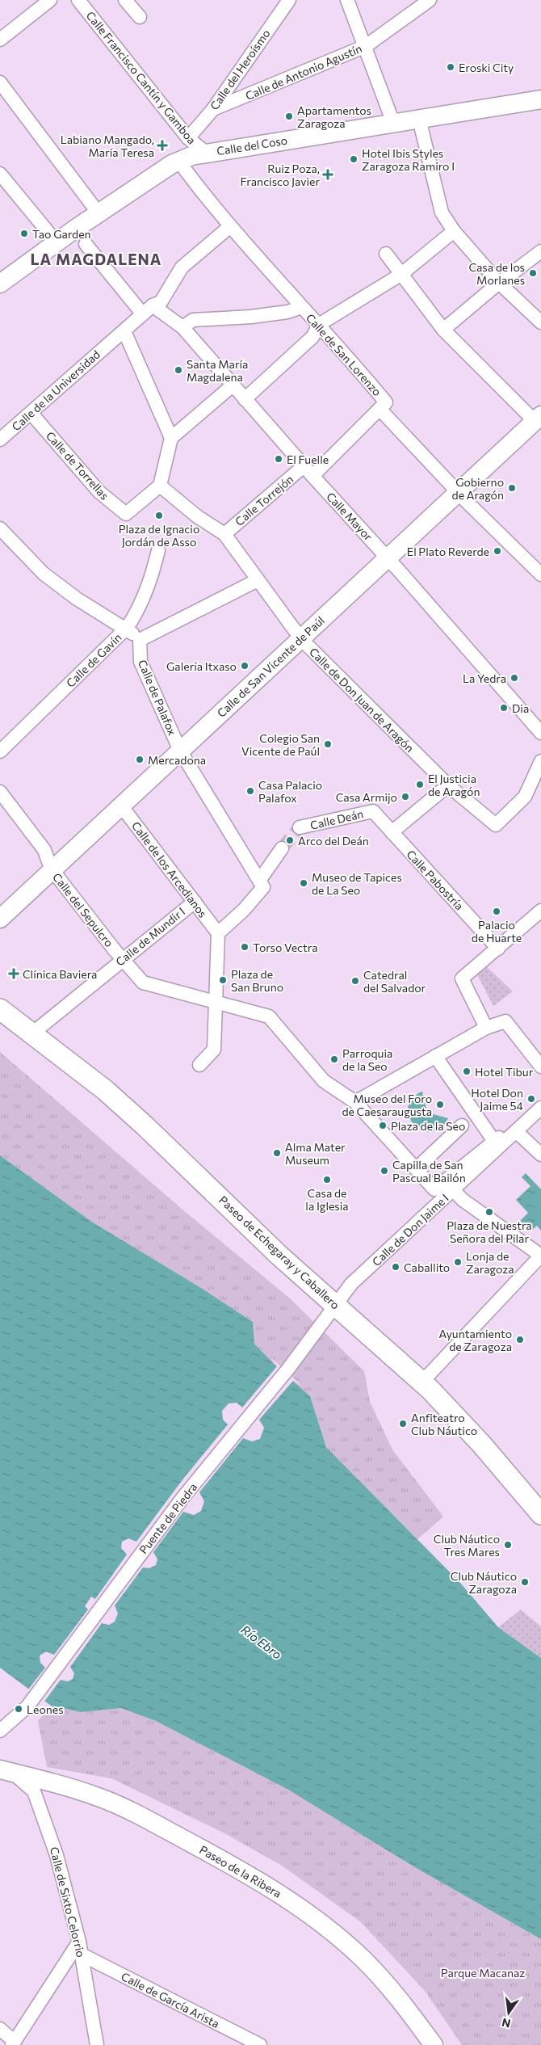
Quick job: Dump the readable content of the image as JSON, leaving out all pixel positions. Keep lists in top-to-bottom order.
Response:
{
  "streets": {
    "main road": ["Paseo de Echegaray y Caballero"],
    "street": [
      "Calle del Heroísmo",
      "Calle de Antonio Agustín",
      "Calle Francisco Cantín y Gamboa",
      "Calle del Coso",
      "Calle de San Lorenzo",
      "Calle de la Universidad",
      "Calle de Torrellas",
      "Calle Torrejón",
      "Calle Mayor",
      "Calle de Gavín",
      "Calle de San Vicente de Paúl",
      "Calle de Palafox",
      "Calle de Don Juan de Aragón",
      "Calle Deán",
      "Calle de los Arcedianos",
      "Calle Pabostría",
      "Calle del Sepulcro",
      "Calle de Mundir I",
      "Calle de Don Jaime I",
      "Puente de Piedra",
      "Paseo de la Ribera",
      "Calle de Sixto Celorrio",
      "Calle de García Arista"
    ]
  },
  "crossings": [
    ["Calle del Heroísmo", "Calle de Antonio Agustín"],
    ["Calle del Heroísmo", "Calle Francisco Cantín y Gamboa"],
    ["Calle Francisco Cantín y Gamboa", "Calle del Coso"],
    ["Calle del Coso", "Calle de San Lorenzo"],
    ["Calle de San Lorenzo", "Calle de la Universidad"],
    ["Calle de San Lorenzo", "Calle Torrejón"],
    ["Calle de San Lorenzo", "Calle de San Vicente de Paúl"],
    ["Calle de la Universidad", "Calle de Torrellas"],
    ["Calle de la Universidad", "Calle Mayor"],
    ["Calle de Torrellas", "Calle de Don Juan de Aragón"],
    ["Calle Torrejón", "Calle Mayor"],
    ["Calle Torrejón", "Calle de Don Juan de Aragón"],
    ["Calle Mayor", "Calle de San Vicente de Paúl"],
    ["Calle de San Vicente de Paúl", "Calle de Palafox"],
    ["Calle de San Vicente de Paúl", "Calle de Don Juan de Aragón"],
    ["Calle de San Vicente de Paúl", "Calle de los Arcedianos"],
    ["Calle de San Vicente de Paúl", "Calle del Sepulcro"],
    ["Calle Deán", "Calle Pabostría"],
    ["Calle de los Arcedianos", "Calle de Mundir I"],
    ["Calle del Sepulcro", "Calle de Mundir I"],
    ["Calle de Mundir I", "Paseo de Echegaray y Caballero"],
    ["Calle de Don Jaime I", "Paseo de Echegaray y Caballero"],
    ["Calle de Don Jaime I", "Puente de Piedra"],
    ["Paseo de Echegaray y Caballero", "Puente de Piedra"],
    ["Paseo de la Ribera", "Calle de Sixto Celorrio"],
    ["Calle de Sixto Celorrio", "Calle de García Arista"]
  ],
  "districts": ["LA MAGDALENA"],
  "water": ["Río Ebro"],
  "parks": ["Parque Macanaz"],
  "places": {
    "other": [
      "Eroski City",
      "Apartamentos Zaragoza",
      "Hotel Ibis Styles Zaragoza Ramiro I",
      "Tao Garden",
      "Casa de los Morlanes",
      "Santa María Magdalena",
      "El Fuelle",
      "Gobierno de Aragón",
      "Plaza de Ignacio Jordán de Asso",
      "El Plato Reverde",
      "Galería Itxaso",
      "La Yedra",
      "Dia",
      "Colegio San Vicente de Paúl",
      "Mercadona",
      "El Justicia de Aragón",
      "Casa Palacio Palafox",
      "Casa Armijo",
      "Arco del Deán",
      "Museo de Tapices de La Seo",
      "Palacio de Huarte",
      "Torso Vectra",
      "Plaza de San Bruno",
      "Catedral del Salvador",
      "Parroquia de la Seo",
      "Hotel Tibur",
      "Hotel Don Jaime 54",
      "Museo del Foro de Caesaraugusta",
      "Plaza de la Seo",
      "Alma Mater Museum",
      "Capilla de San Pascual Bailón",
      "Casa de la Iglesia",
      "Plaza de Nuestra Señora del Pilar",
      "Lonja de Zaragoza",
      "Caballito",
      "Ayuntamiento de Zaragoza",
      "Anfiteatro Club Náutico",
      "Club Náutico Tres Mares",
      "Club Náutico Zaragoza",
      "Leones"
    ],
    "health": ["Labiano Mangado, María Teresa", "Ruiz Poza, Francisco Javier", "Clínica Baviera"]
  },
  "north": "bottom"
}
